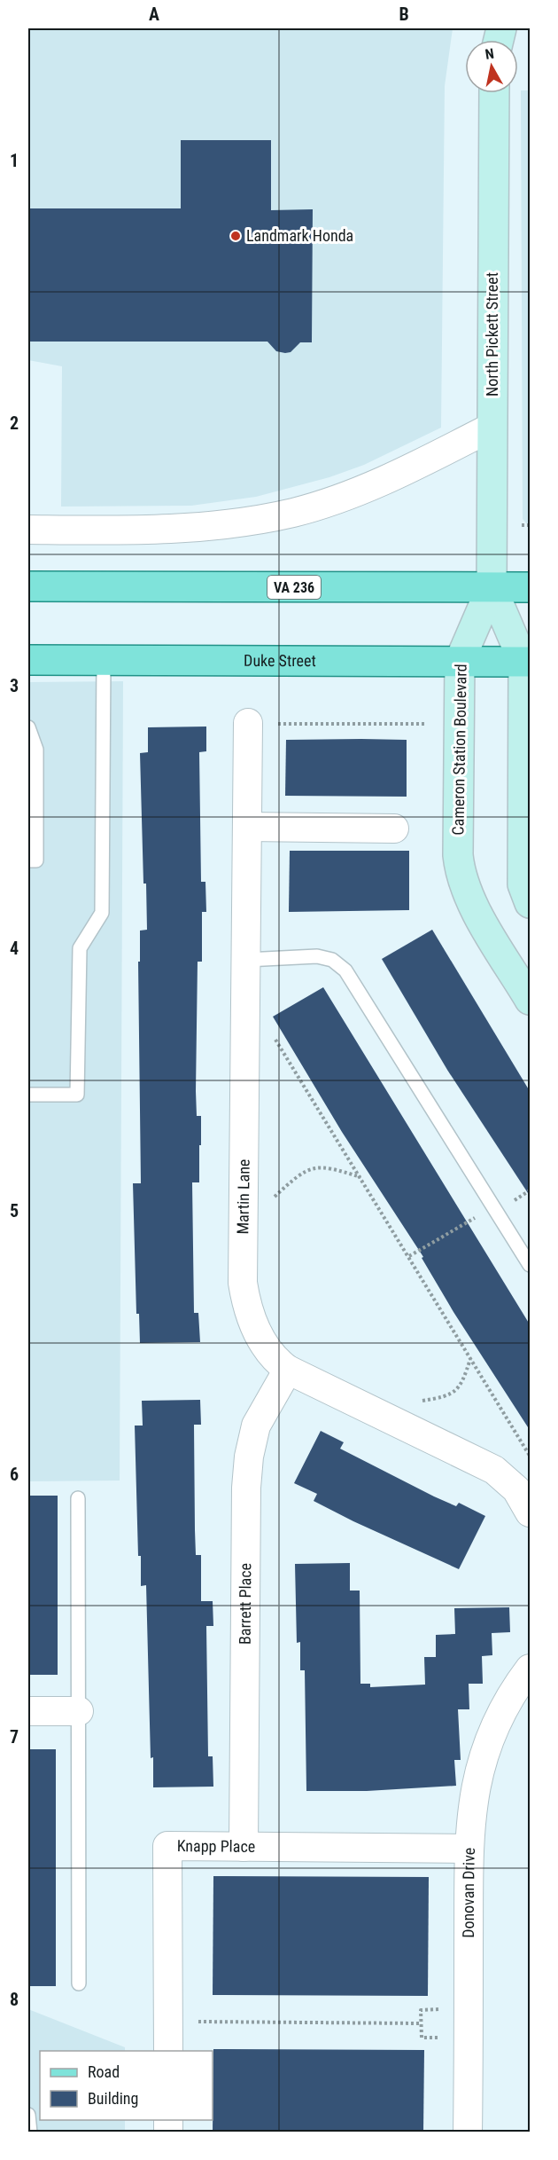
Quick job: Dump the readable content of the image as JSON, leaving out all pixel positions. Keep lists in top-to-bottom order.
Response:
{
  "streets": {
    "main road": ["VA 236", "Duke Street"],
    "street": [
      "North Pickett Street",
      "Cameron Station Boulevard",
      "Martin Lane",
      "Barrett Place",
      "Knapp Place",
      "Donovan Drive"
    ]
  },
  "crossings": [
    ["North Pickett Street", "VA 236"],
    ["North Pickett Street", "Cameron Station Boulevard"],
    ["VA 236", "Cameron Station Boulevard"],
    ["Duke Street", "Cameron Station Boulevard"],
    ["Martin Lane", "Barrett Place"],
    ["Barrett Place", "Knapp Place"],
    ["Knapp Place", "Donovan Drive"]
  ],
  "places": ["Landmark Honda"],
  "legend": ["Road", "Building"],
  "north": "top",
  "grid": {
    "columns": ["A", "B"],
    "rows": [
      "1",
      "2",
      "3",
      "4",
      "5",
      "6",
      "7",
      "8"
    ]
  }
}
